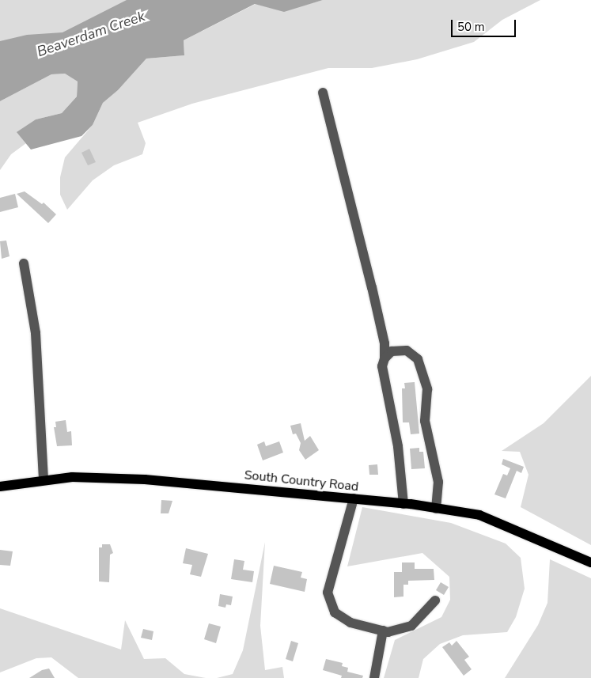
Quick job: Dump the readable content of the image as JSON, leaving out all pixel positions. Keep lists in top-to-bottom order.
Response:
{
  "streets": {
    "main road": ["South Country Road"]
  },
  "water": ["Beaverdam Creek"],
  "scale_bar": "50 m"
}
